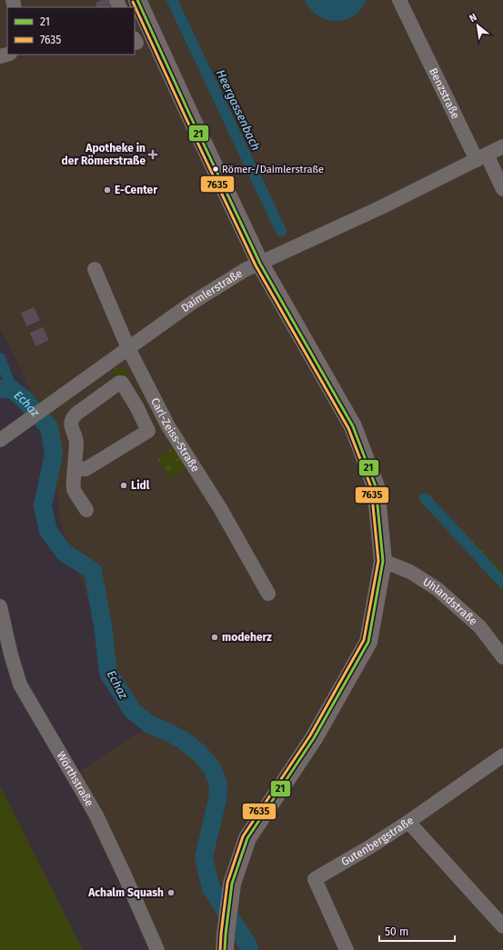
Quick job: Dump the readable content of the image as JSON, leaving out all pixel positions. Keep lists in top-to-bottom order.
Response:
{
  "streets": {
    "street": [
      "Benzstraße",
      "Daimlerstraße",
      "Carl-Zeiss-Straße",
      "Uhlandstraße",
      "Wörthstraße",
      "Gutenbergstraße"
    ]
  },
  "crossings": [
    ["Benzstraße", "Daimlerstraße"],
    ["Daimlerstraße", "Carl-Zeiss-Straße"]
  ],
  "water": ["Heergassenbach", "Echaz"],
  "places": {
    "health": ["Apotheke in der Römerstraße"],
    "other": [
      "Römer-/Daimlerstraße",
      "E-Center",
      "Lidl",
      "modeherz",
      "Achalm Squash"
    ]
  },
  "lines": ["transit line 21", "transit line 7635"],
  "legend": ["21", "7635"],
  "scale_bar": "50 m",
  "north": "top left"
}
